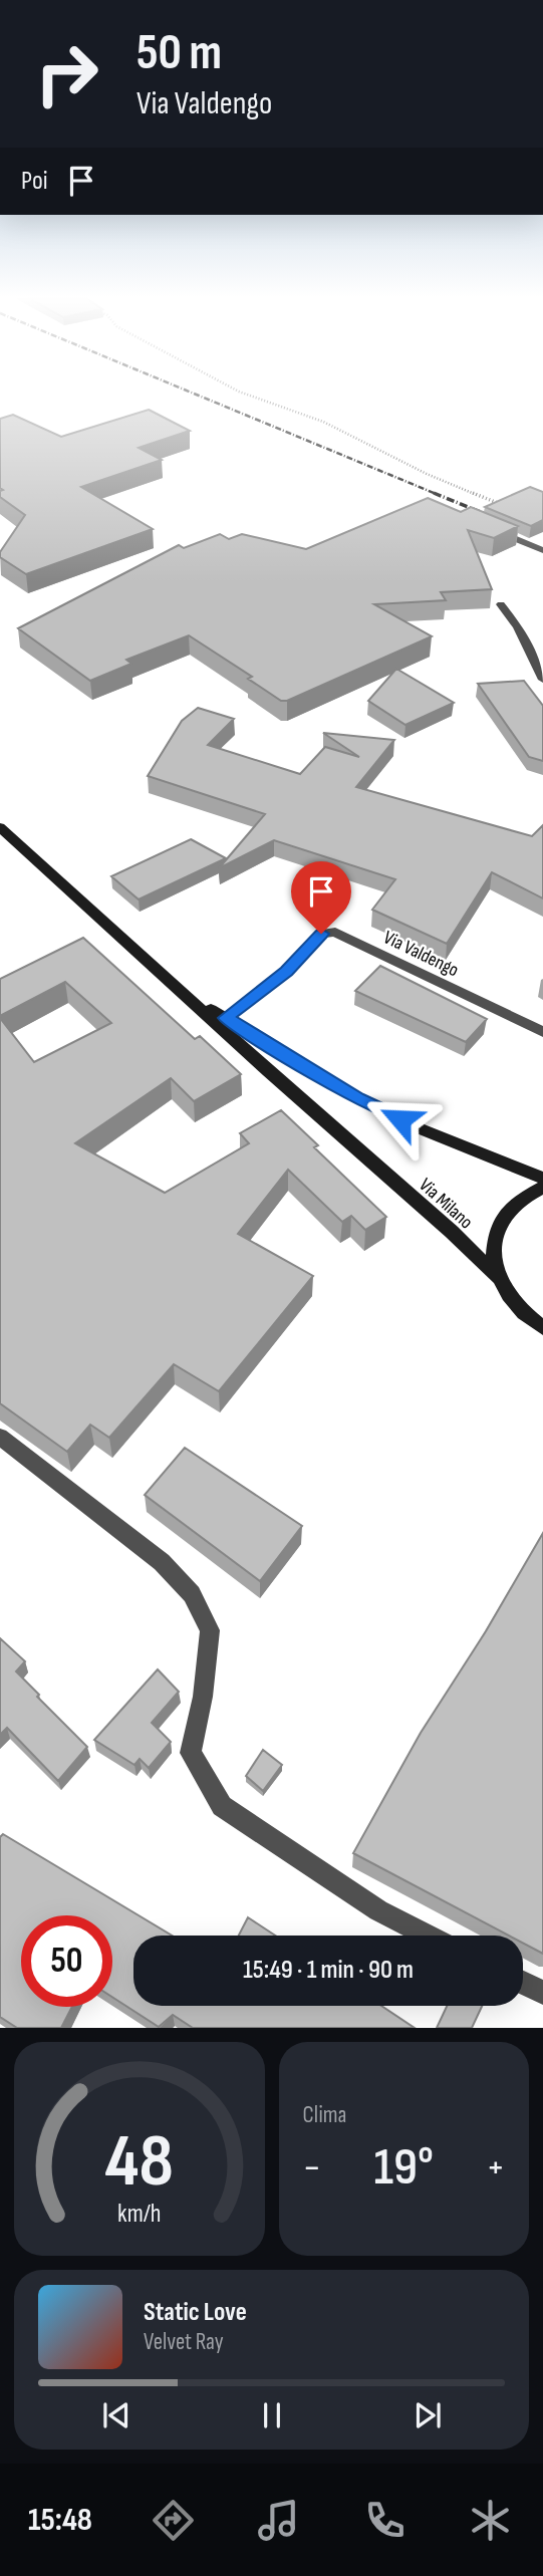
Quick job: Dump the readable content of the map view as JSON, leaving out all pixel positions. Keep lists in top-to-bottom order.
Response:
{
  "streets": {
    "main road": ["Via Milano"],
    "street": ["Via Valdengo"]
  },
  "crossings": [
    ["Via Valdengo", "Via Milano"]
  ],
  "page": {
    "turn": ["50 m", "Via Valdengo"],
    "then": "Poi",
    "limit": "50",
    "trip": "15:49 · 1 min · 90 m",
    "tile": "Clima",
    "heat": ["−", "19°", "+"],
    "song": ["Static Love", "Velvet Ray"],
    "tabs": "15:48",
    "gauge": ["48", "km/h"]
  }
}
